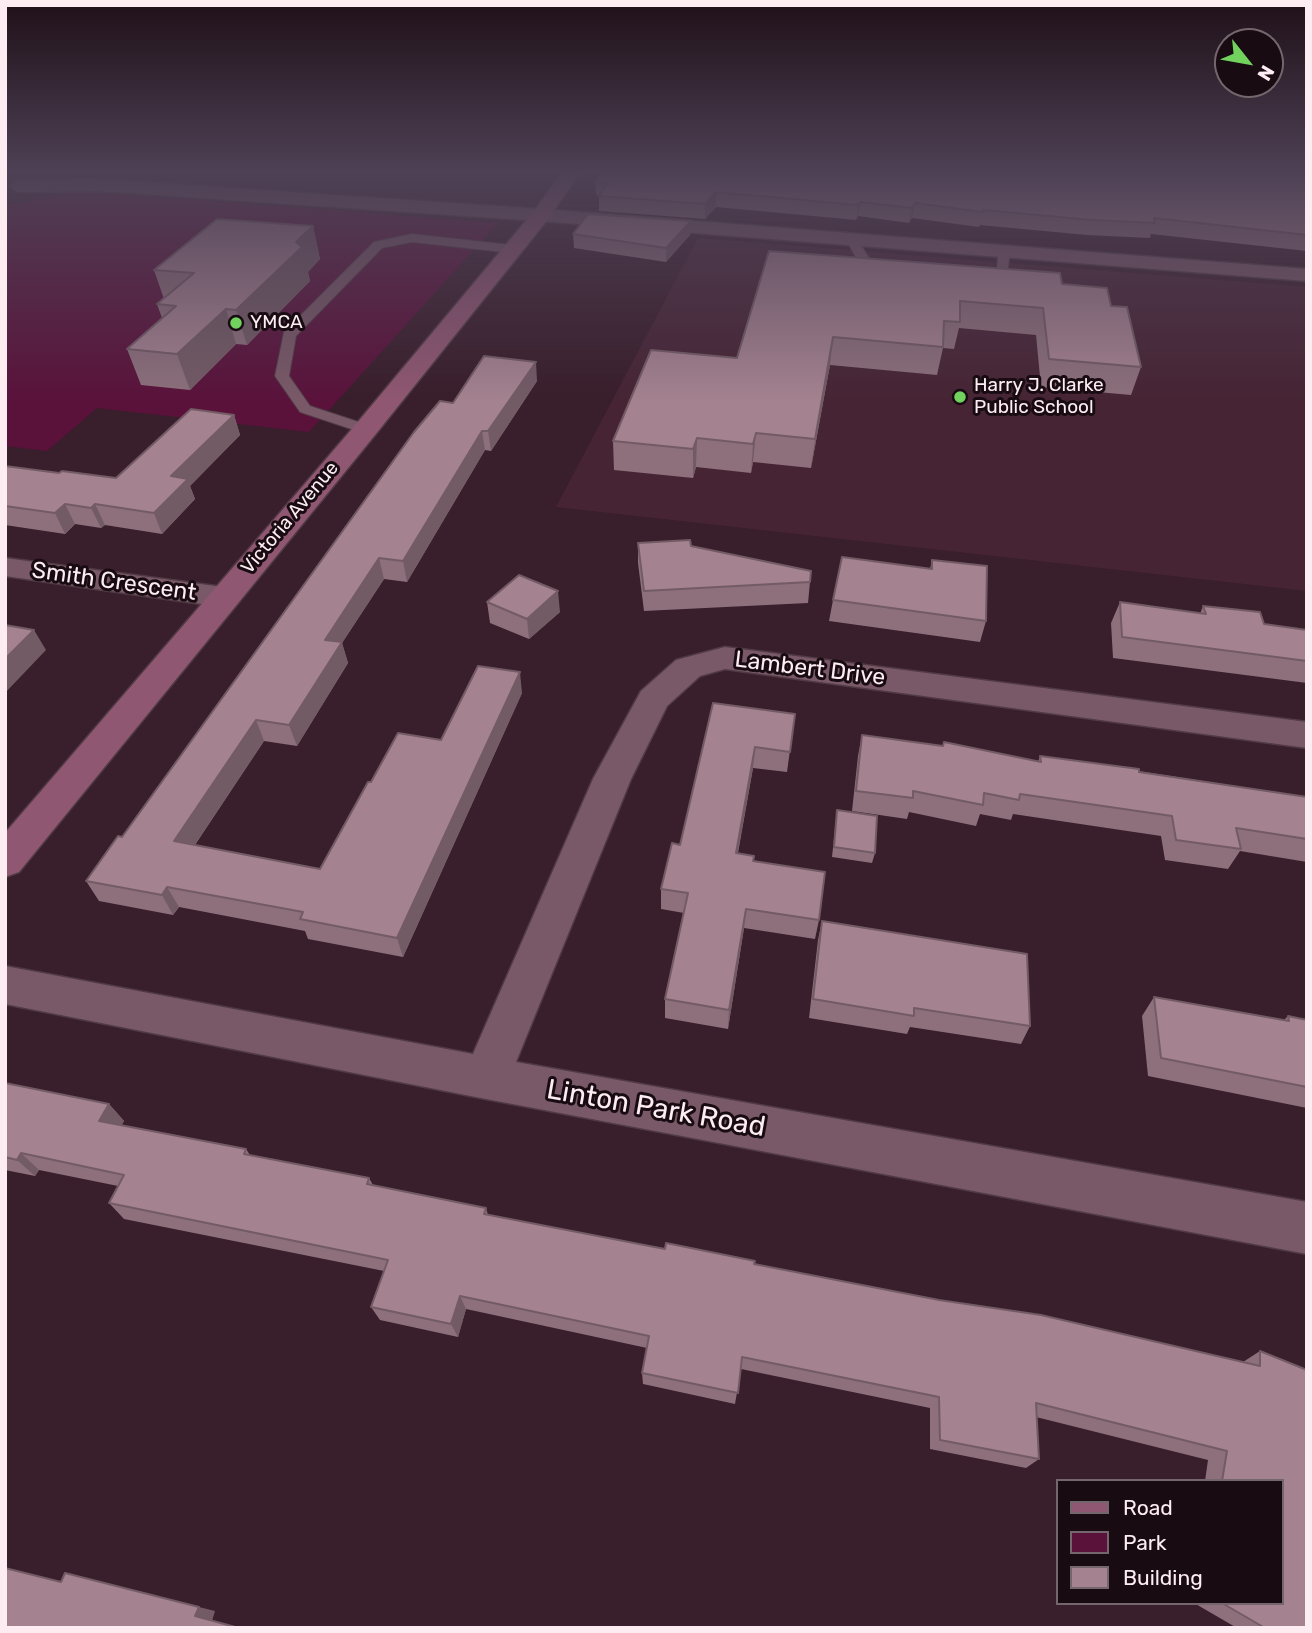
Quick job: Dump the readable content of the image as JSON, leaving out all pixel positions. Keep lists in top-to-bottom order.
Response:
{
  "streets": {
    "street": [
      "Victoria Avenue",
      "Smith Crescent",
      "Lambert Drive",
      "Linton Park Road"
    ]
  },
  "crossings": [
    ["Victoria Avenue", "Smith Crescent"],
    ["Lambert Drive", "Linton Park Road"]
  ],
  "places": ["YMCA", "Harry J. Clarke Public School"],
  "legend": ["Road", "Park", "Building"],
  "north": "bottom right"
}
